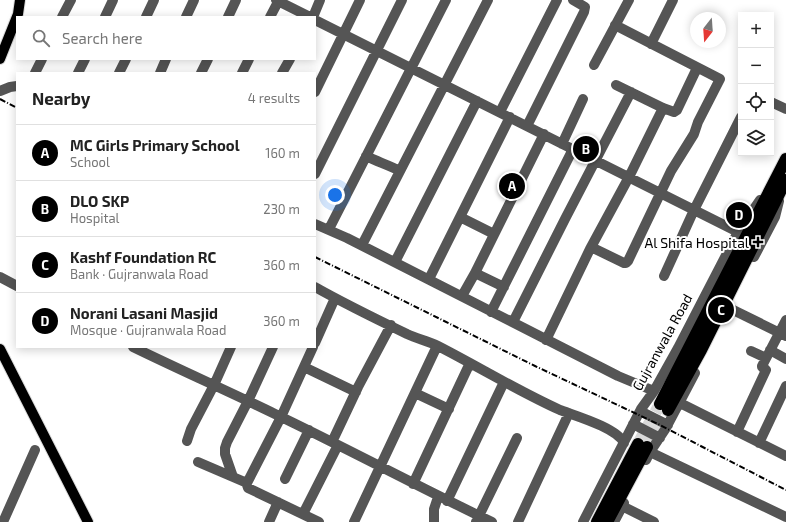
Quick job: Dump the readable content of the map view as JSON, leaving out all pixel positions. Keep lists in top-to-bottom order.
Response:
{
  "streets": {
    "highway": ["Gujranwala Road"]
  },
  "places": {
    "health": ["Al Shifa Hospital"]
  },
  "north": "bottom",
  "page": {
    "map_buttons": ["+", "−"],
    "search": "Search here",
    "heading": ["Nearby", "4 results"],
    "list": [
      {
        "mark": "A",
        "name": "MC Girls Primary School",
        "note": "School",
        "value": "160 m"
      },
      {
        "mark": "B",
        "name": "DLO SKP",
        "note": "Hospital",
        "value": "230 m"
      },
      {
        "mark": "C",
        "name": "Kashf Foundation RC",
        "note": "Bank · Gujranwala Road",
        "value": "360 m"
      },
      {
        "mark": "D",
        "name": "Norani Lasani Masjid",
        "note": "Mosque · Gujranwala Road",
        "value": "360 m"
      }
    ],
    "pins": [
      "B",
      "A",
      "D",
      "C"
    ]
  }
}
